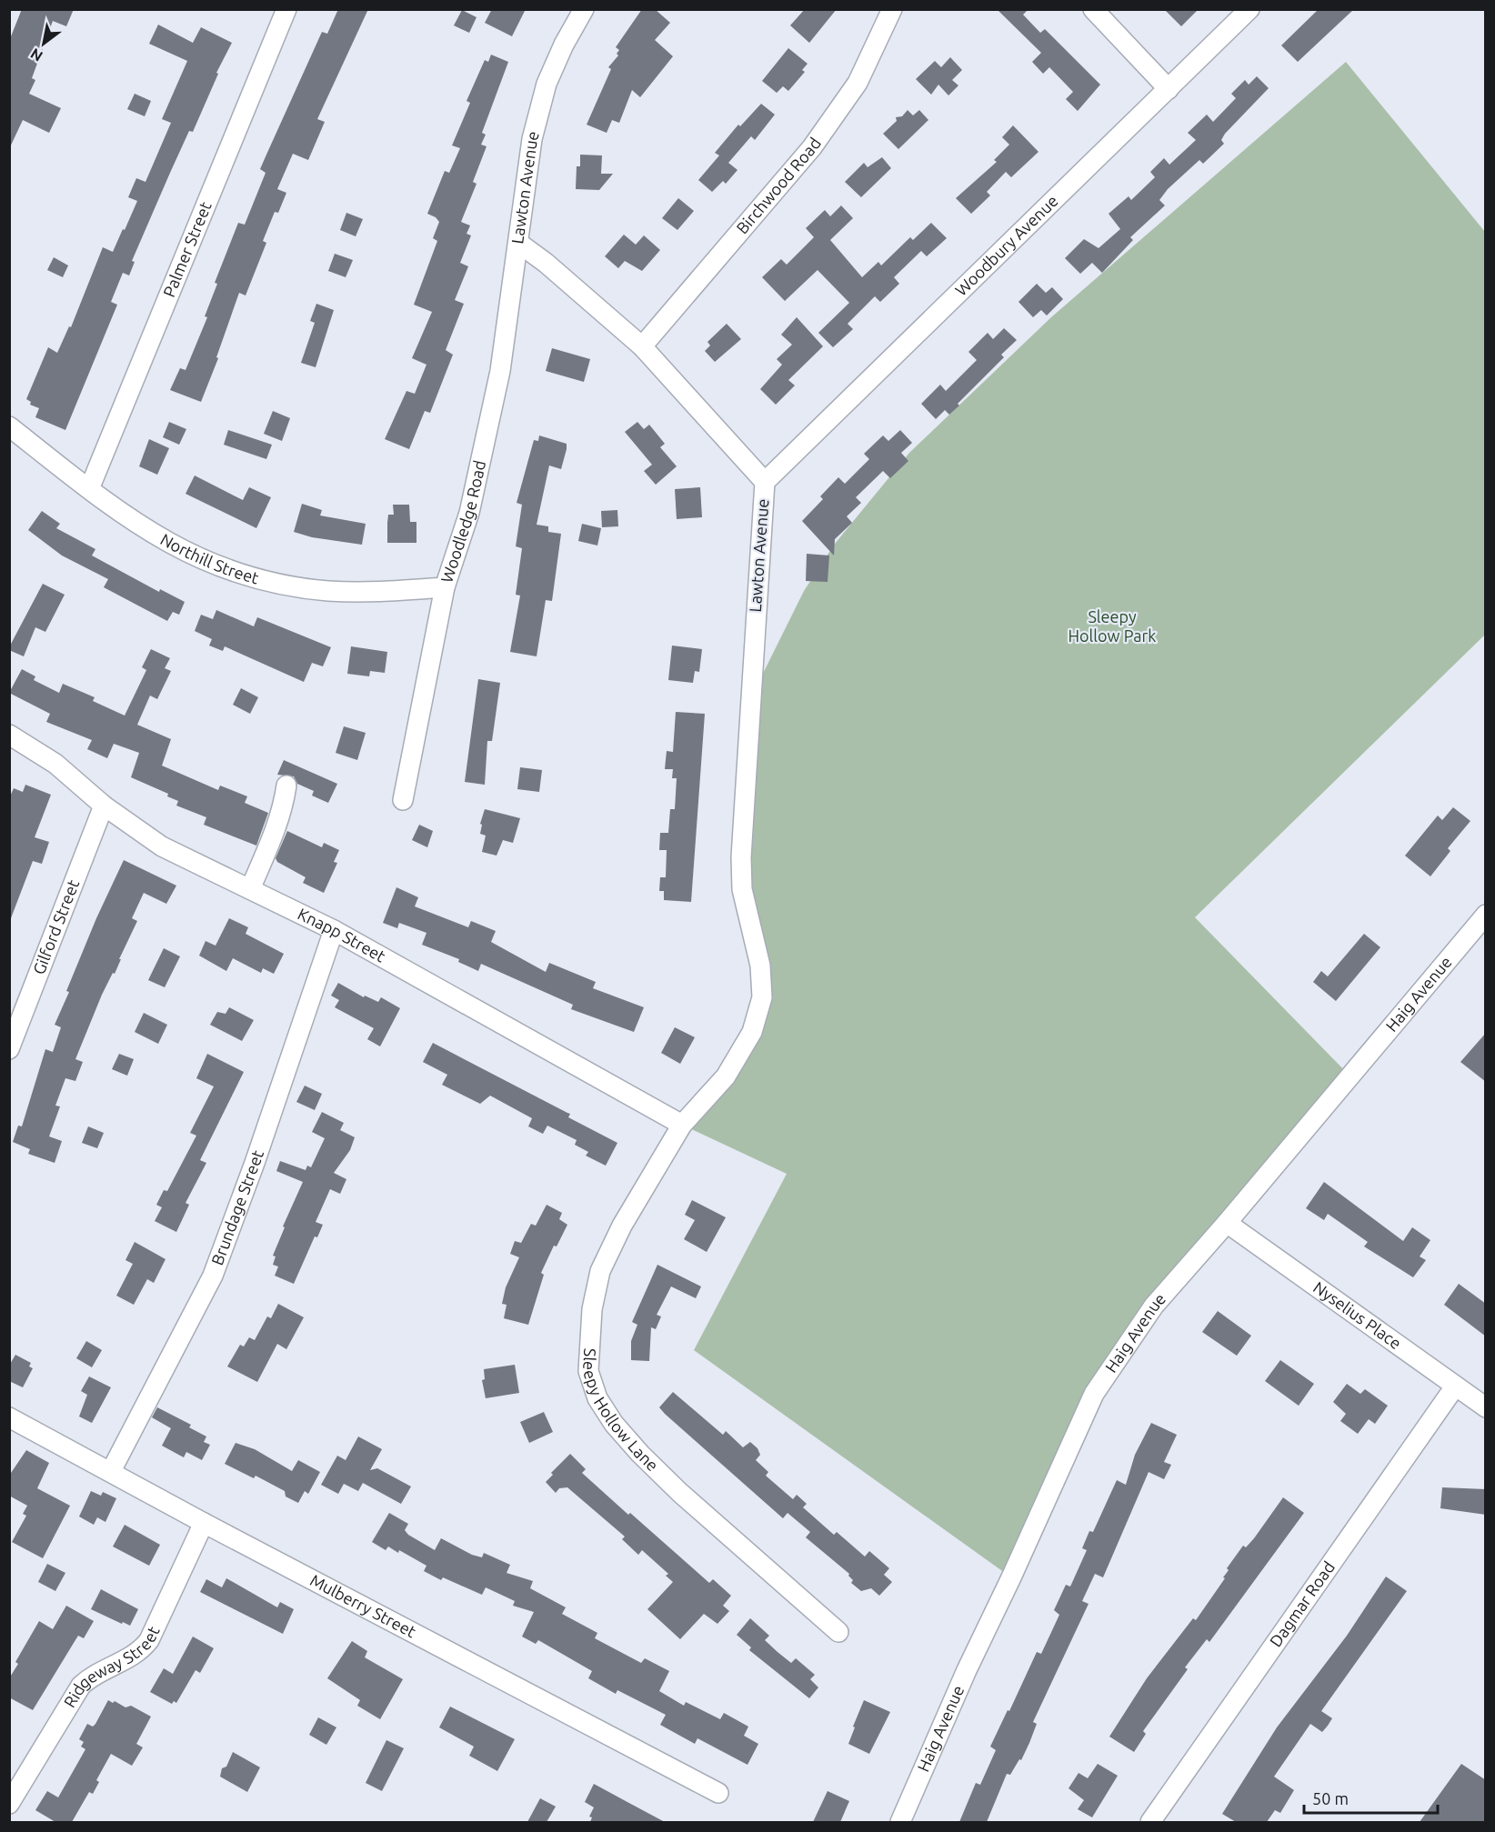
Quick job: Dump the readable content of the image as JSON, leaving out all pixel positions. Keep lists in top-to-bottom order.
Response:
{
  "streets": {
    "street": [
      "Lawton Avenue",
      "Birchwood Road",
      "Woodbury Avenue",
      "Palmer Street",
      "Woodledge Road",
      "Northill Street",
      "Gilford Street",
      "Knapp Street",
      "Haig Avenue",
      "Brundage Street",
      "Nyselius Place",
      "Sleepy Hollow Lane",
      "Dagmar Road",
      "Mulberry Street",
      "Ridgeway Street"
    ]
  },
  "crossings": [
    ["Lawton Avenue", "Birchwood Road"],
    ["Lawton Avenue", "Woodbury Avenue"],
    ["Lawton Avenue", "Woodledge Road"],
    ["Lawton Avenue", "Knapp Street"],
    ["Lawton Avenue", "Sleepy Hollow Lane"],
    ["Palmer Street", "Northill Street"],
    ["Woodledge Road", "Northill Street"],
    ["Gilford Street", "Knapp Street"],
    ["Knapp Street", "Brundage Street"],
    ["Knapp Street", "Sleepy Hollow Lane"],
    ["Haig Avenue", "Nyselius Place"],
    ["Brundage Street", "Mulberry Street"],
    ["Nyselius Place", "Dagmar Road"],
    ["Mulberry Street", "Ridgeway Street"]
  ],
  "parks": ["Sleepy Hollow Park"],
  "scale_bar": "50 m",
  "north": "bottom left"
}
